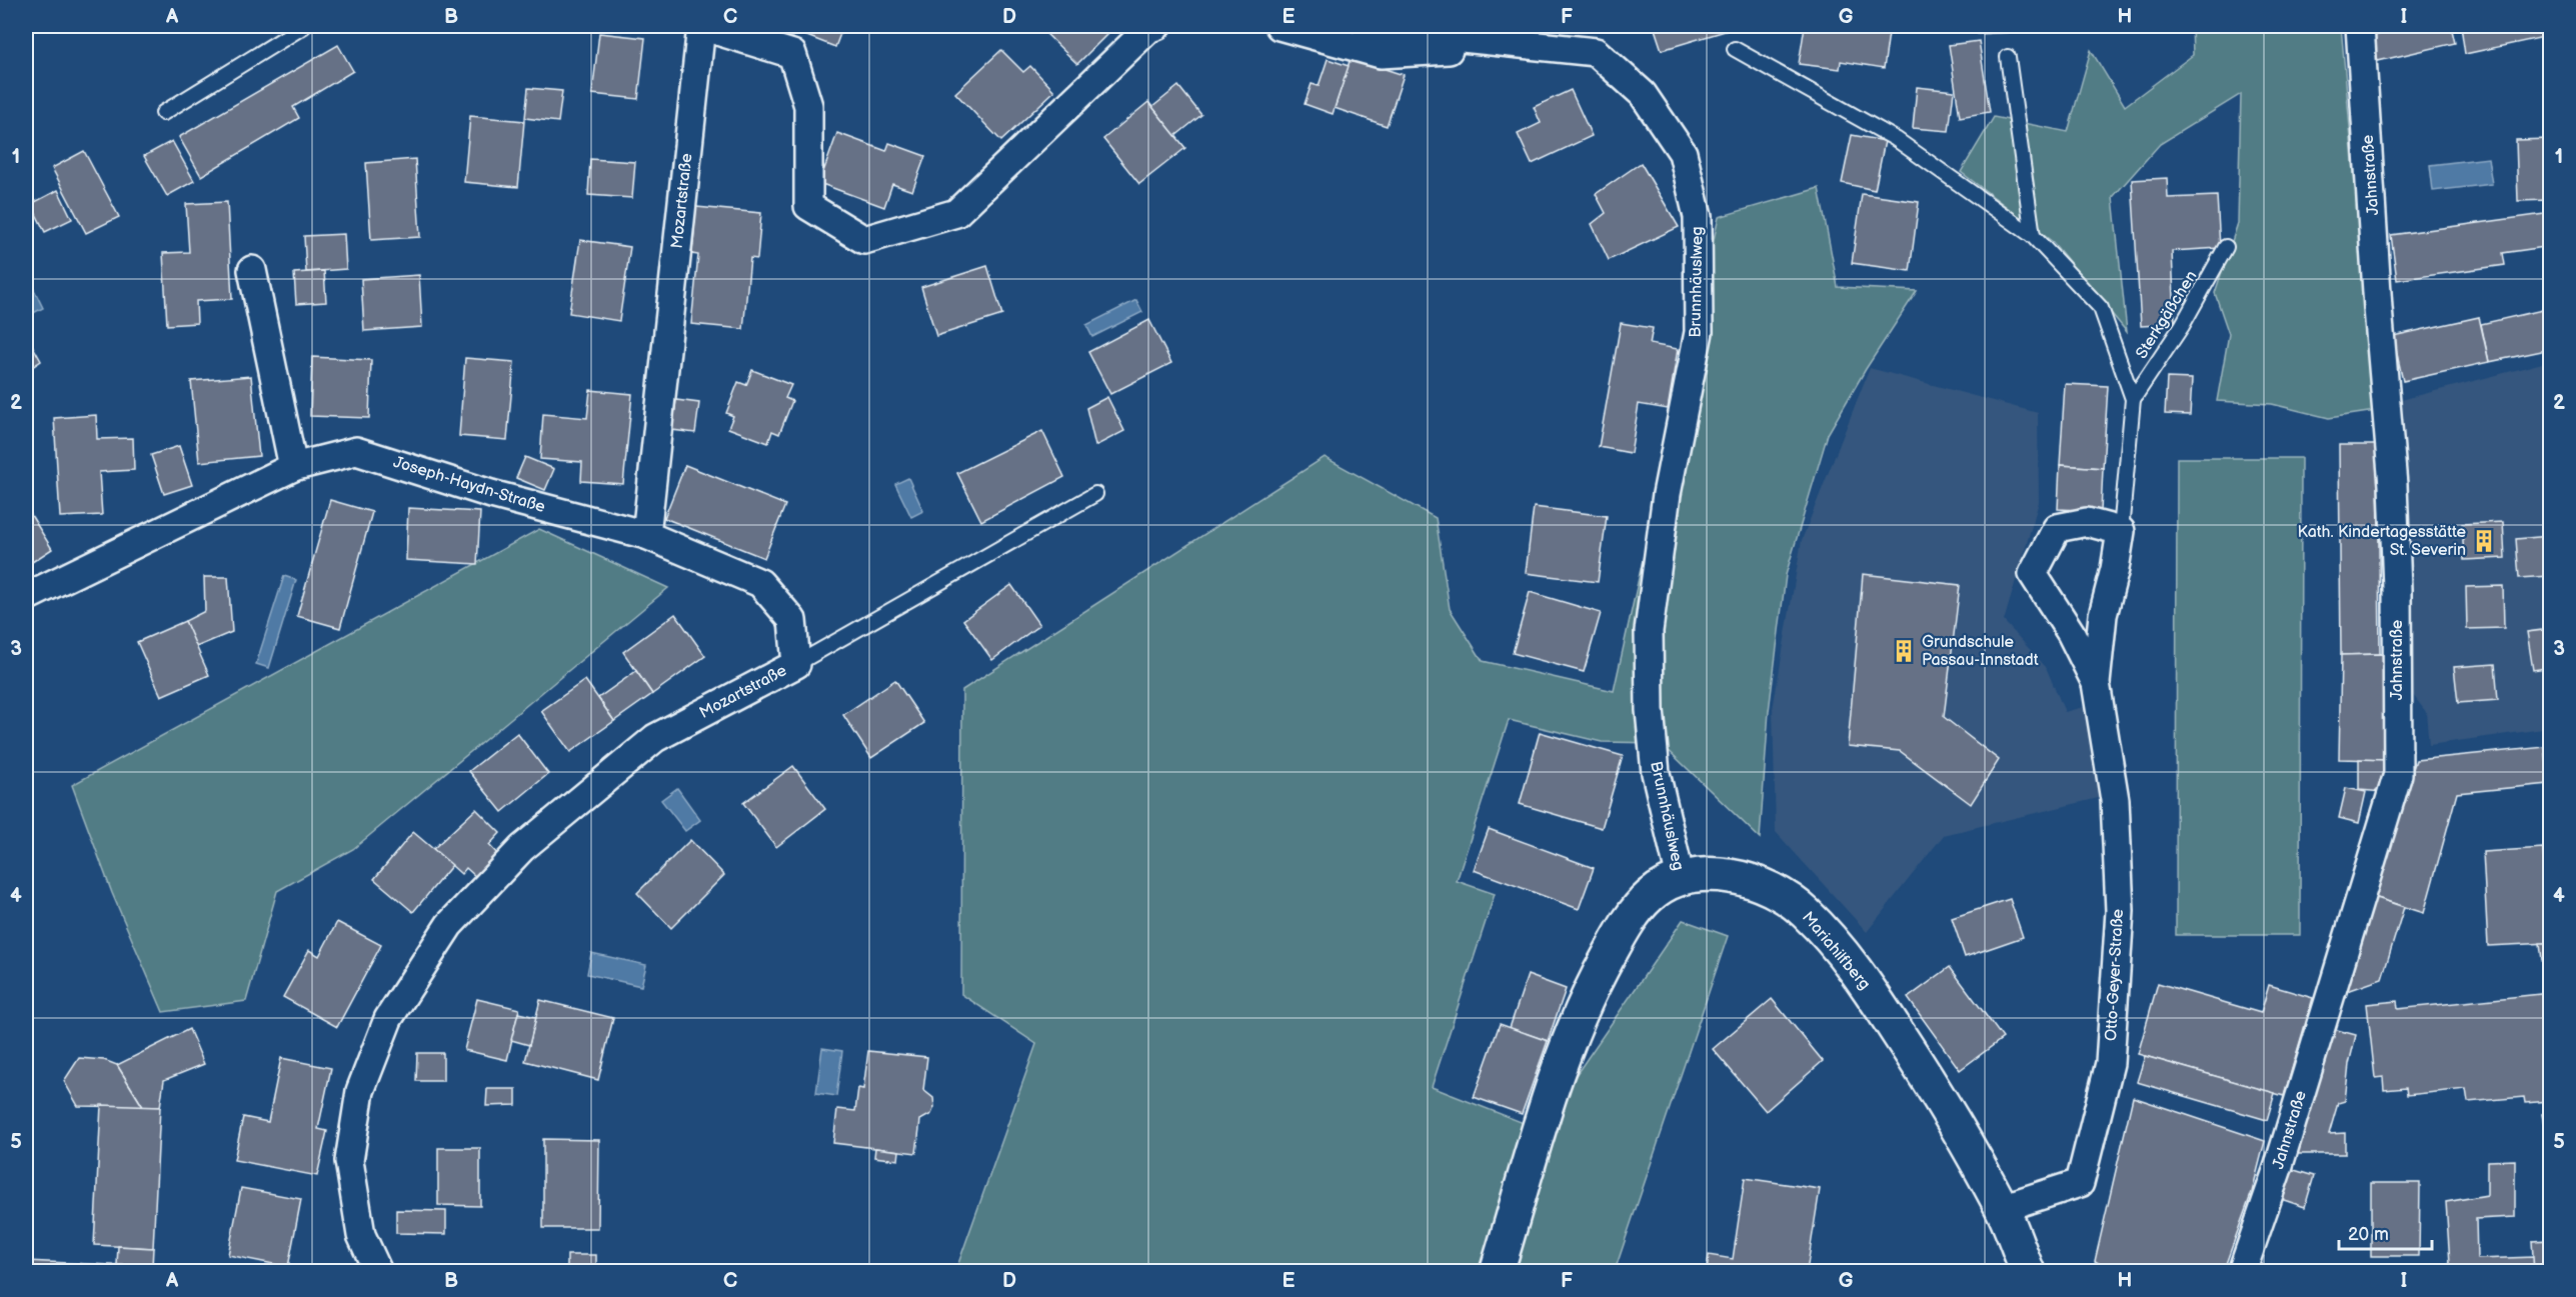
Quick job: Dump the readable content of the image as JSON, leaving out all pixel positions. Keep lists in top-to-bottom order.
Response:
{
  "streets": {
    "main road": ["Mariahilfberg"],
    "street": [
      "Jahnstraße",
      "Mozartstraße",
      "Brunnhäuslweg",
      "Joseph-Haydn-Straße",
      "Otto-Geyer-Straße"
    ],
    "lane": ["Sterkgäßchen"]
  },
  "crossings": [
    ["Mozartstraße", "Joseph-Haydn-Straße"],
    ["Brunnhäuslweg", "Mariahilfberg"],
    ["Mariahilfberg", "Otto-Geyer-Straße"]
  ],
  "places": {
    "building": ["Kath. Kindertagesstätte St. Severin", "Grundschule Passau-Innstadt"]
  },
  "scale_bar": "20 m",
  "grid": {
    "columns": [
      "A",
      "B",
      "C",
      "D",
      "E",
      "F",
      "G",
      "H",
      "I"
    ],
    "rows": [
      "1",
      "2",
      "3",
      "4",
      "5"
    ]
  }
}
